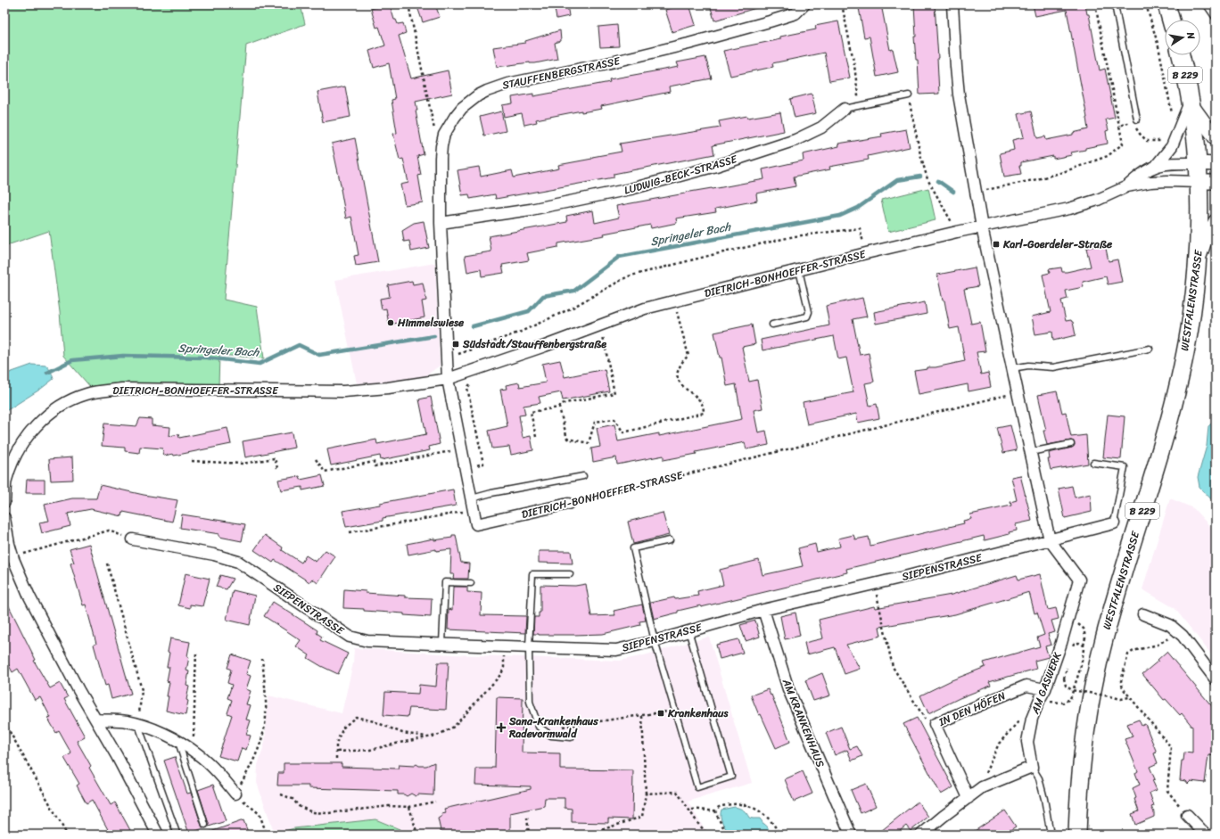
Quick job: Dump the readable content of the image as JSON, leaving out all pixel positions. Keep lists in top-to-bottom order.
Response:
{
  "streets": {
    "main road": ["B 229", "WESTFALENSTRASSE"],
    "street": [
      "STAUFFENBERGSTRASSE",
      "LUDWIG-BECK-STRASSE",
      "DIETRICH-BONHOEFFER-STRASSE",
      "SIEPENSTRASSE",
      "AM GASWERK",
      "IN DEN HÖFEN",
      "AM KRANKENHAUS"
    ]
  },
  "crossings": [
    ["STAUFFENBERGSTRASSE", "LUDWIG-BECK-STRASSE"],
    ["STAUFFENBERGSTRASSE", "DIETRICH-BONHOEFFER-STRASSE"],
    ["B 229", "DIETRICH-BONHOEFFER-STRASSE"],
    ["B 229", "WESTFALENSTRASSE"],
    ["DIETRICH-BONHOEFFER-STRASSE", "WESTFALENSTRASSE"],
    ["SIEPENSTRASSE", "AM GASWERK"],
    ["SIEPENSTRASSE", "AM KRANKENHAUS"],
    ["AM GASWERK", "IN DEN HÖFEN"]
  ],
  "water": ["Springeler Bach"],
  "places": {
    "transit": ["Karl-Goerdeler-Straße", "Südstadt/Stauffenbergstraße", "Krankenhaus"],
    "other": ["Himmelswiese"],
    "health": ["Sana-Krankenhaus Radevormwald"]
  },
  "north": "right"
}
